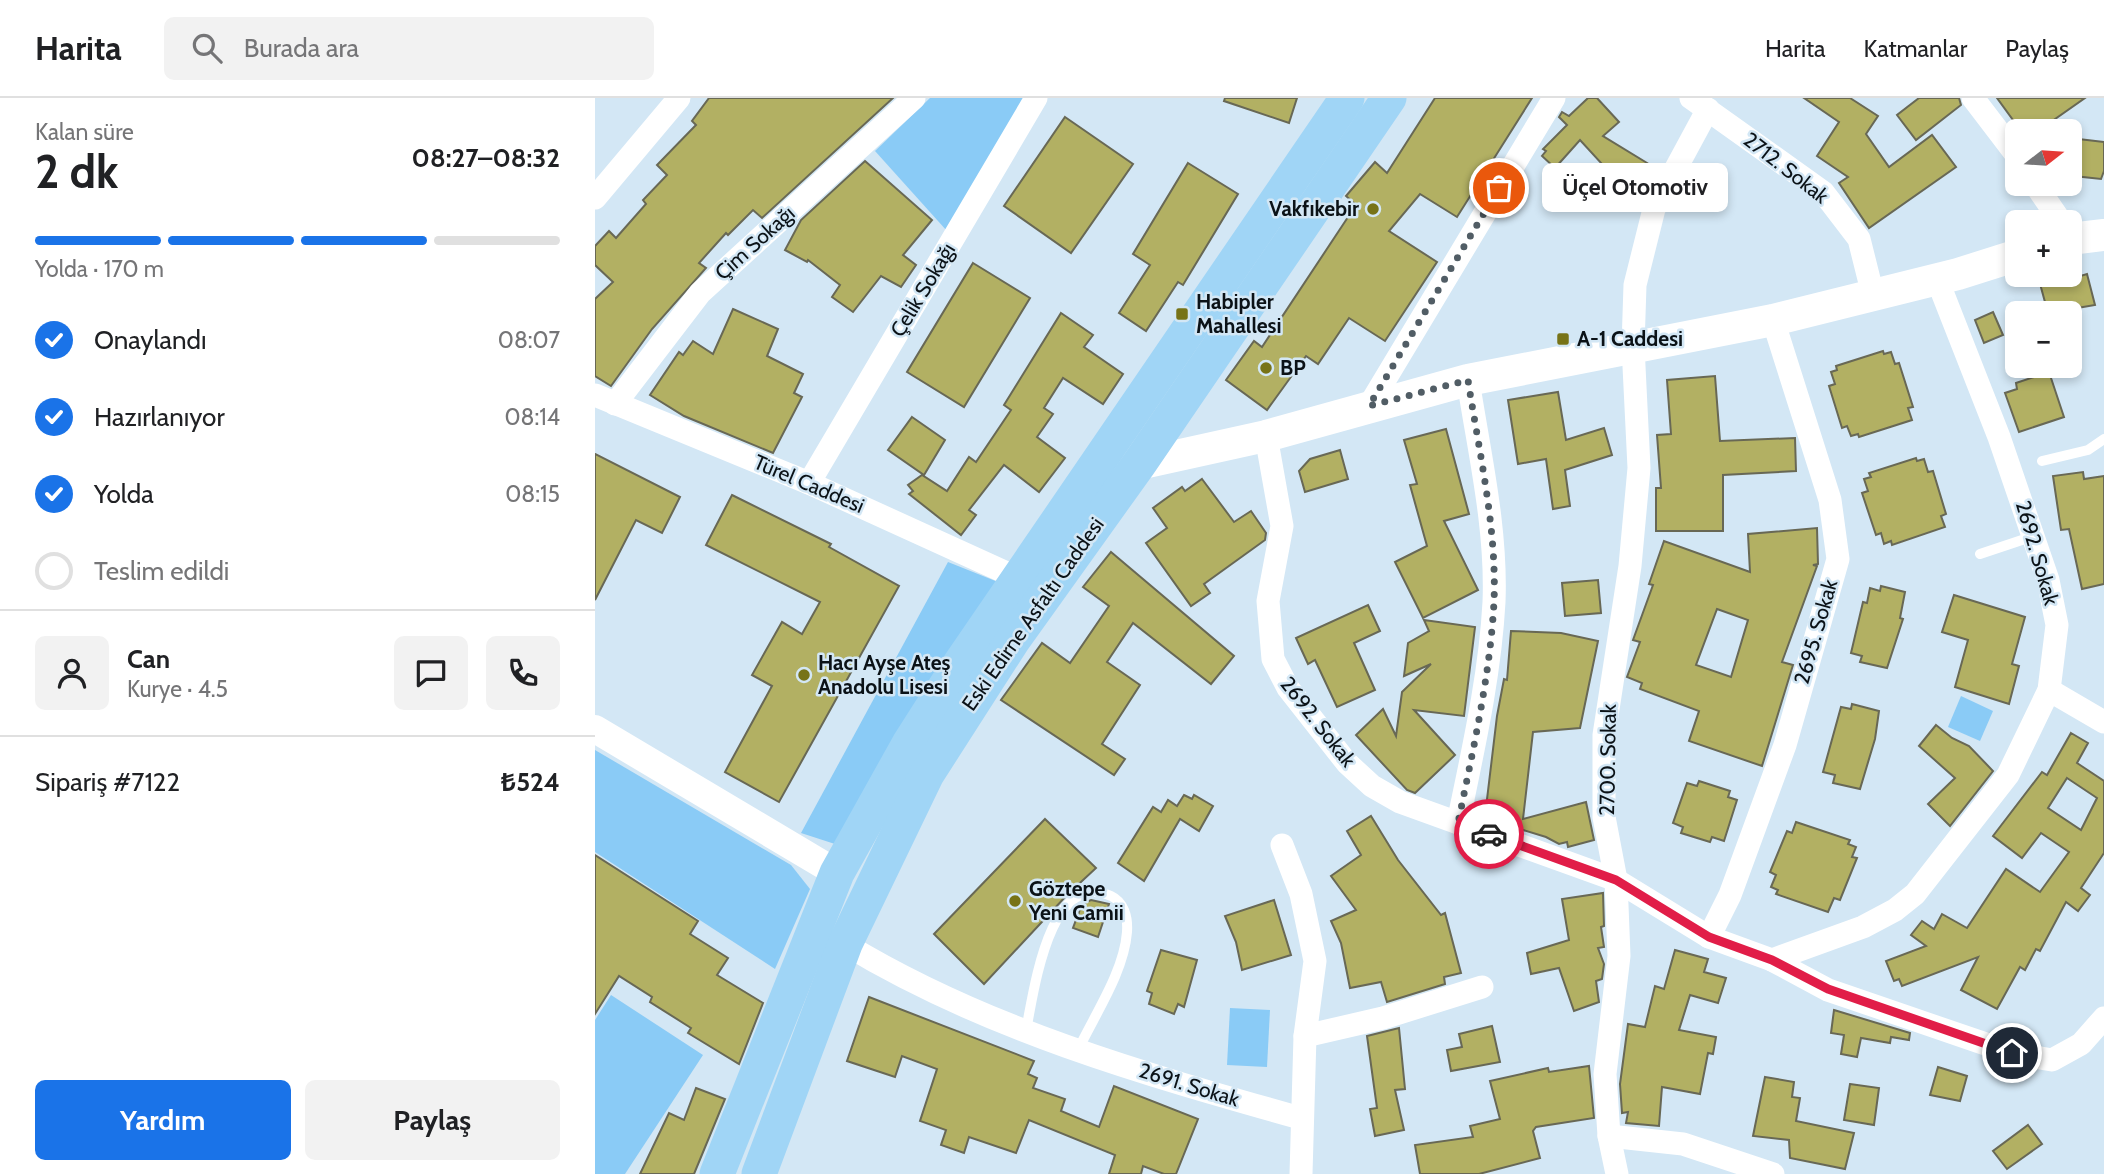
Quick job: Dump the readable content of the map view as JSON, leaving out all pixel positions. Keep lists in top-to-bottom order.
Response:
{
  "streets": {
    "main road": ["Eski Edirne Asfaltı Caddesi"],
    "street": [
      "2712. Sokak",
      "Çim Sokağı",
      "Çelik Sokağı",
      "Türel Caddesi",
      "2692. Sokak",
      "2695. Sokak",
      "2700. Sokak",
      "2691. Sokak"
    ]
  },
  "crossings": [
    ["2712. Sokak", "2700. Sokak"],
    ["Çim Sokağı", "Türel Caddesi"],
    ["Çelik Sokağı", "Türel Caddesi"],
    ["Türel Caddesi", "Eski Edirne Asfaltı Caddesi"],
    ["2692. Sokak", "2695. Sokak"],
    ["2692. Sokak", "2700. Sokak"],
    ["Eski Edirne Asfaltı Caddesi", "2691. Sokak"]
  ],
  "places": {
    "other": [
      "Üçel Otomotiv",
      "Vakfıkebir",
      "BP",
      "Hacı Ayşe Ateş Anadolu Lisesi",
      "Göztepe Yeni Camii"
    ],
    "transit": ["Habipler Mahallesi", "A-1 Caddesi"]
  },
  "north": "right",
  "page": {
    "header": "Harita",
    "search": "Burada ara",
    "nav": ["Harita", "Katmanlar", "Paylaş"],
    "heading": ["2 dk", "Kalan süre", "08:27–08:32"],
    "panel": [
      "Can",
      "Kurye · 4.5",
      "Sipariş #7122",
      "₺524"
    ],
    "map_buttons": ["+", "−"],
    "bubble": "Üçel Otomotiv",
    "bar": "Yolda · 170 m",
    "list": [
      ["Onaylandı", "08:07"],
      ["Hazırlanıyor", "08:14"],
      ["Yolda", "08:15"],
      "Teslim edildi"
    ],
    "buttons": ["Yardım", "Paylaş"]
  }
}
